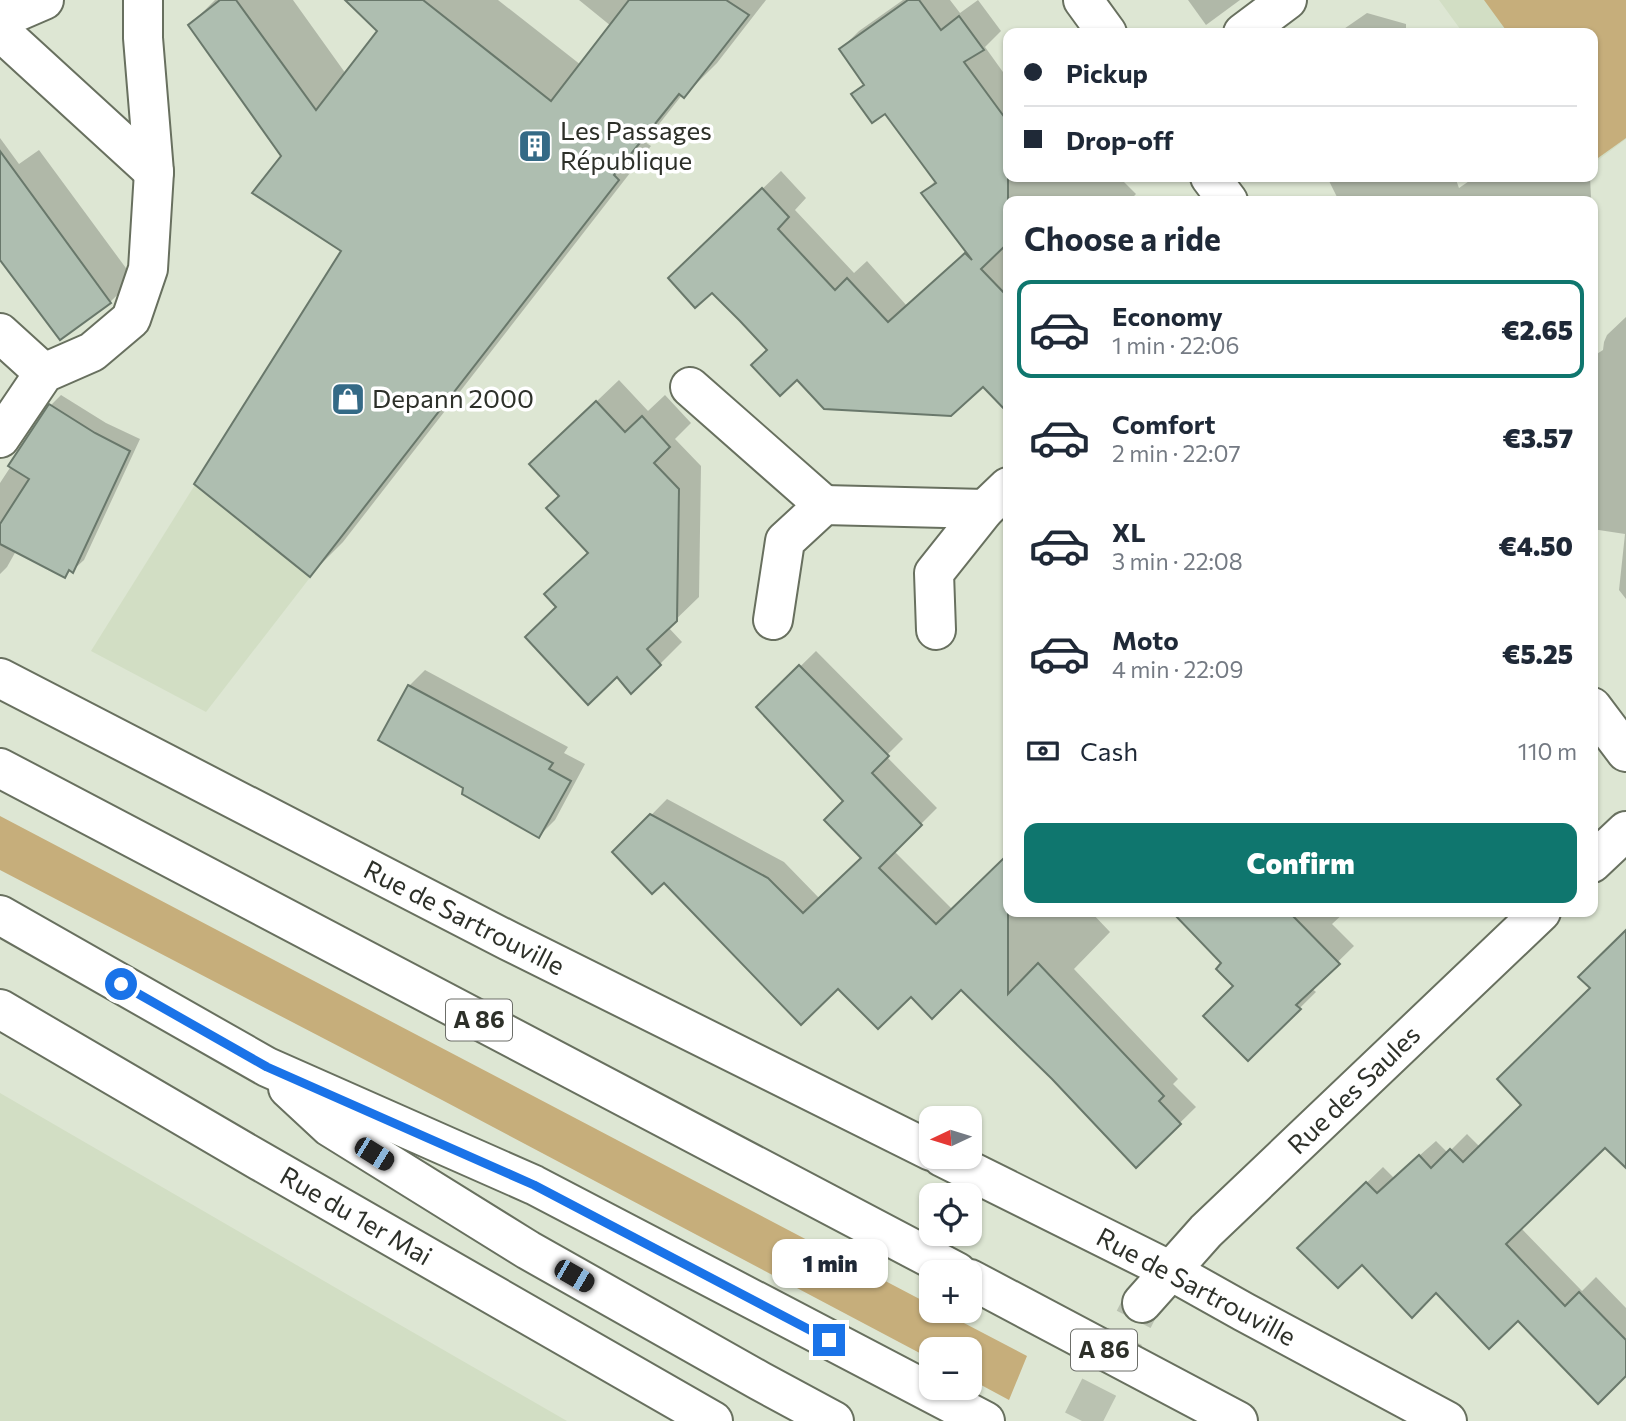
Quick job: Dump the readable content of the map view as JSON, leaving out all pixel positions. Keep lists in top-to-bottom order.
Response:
{
  "streets": {
    "main road": [
      "Rue de Sartrouville",
      "A 86",
      "Rue des Saules",
      "Rue du 1er Mai"
    ]
  },
  "crossings": [
    ["Rue de Sartrouville", "Rue des Saules"]
  ],
  "places": {
    "building": ["Les Passages République"],
    "shop": ["Depann 2000"]
  },
  "north": "left",
  "page": {
    "banner": ["Pickup", "Drop-off"],
    "heading": "Choose a ride",
    "list": [
      {
        "name": "Economy",
        "note": "1 min · 22:06",
        "value": "€2.65"
      },
      {
        "name": "Comfort",
        "note": "2 min · 22:07",
        "value": "€3.57"
      },
      {
        "name": "XL",
        "note": "3 min · 22:08",
        "value": "€4.50"
      },
      {
        "name": "Moto",
        "note": "4 min · 22:09",
        "value": "€5.25"
      }
    ],
    "pay": ["Cash", "110 m"],
    "buttons": "Confirm",
    "map_buttons": ["+", "−"],
    "bubble": "1 min"
  }
}
